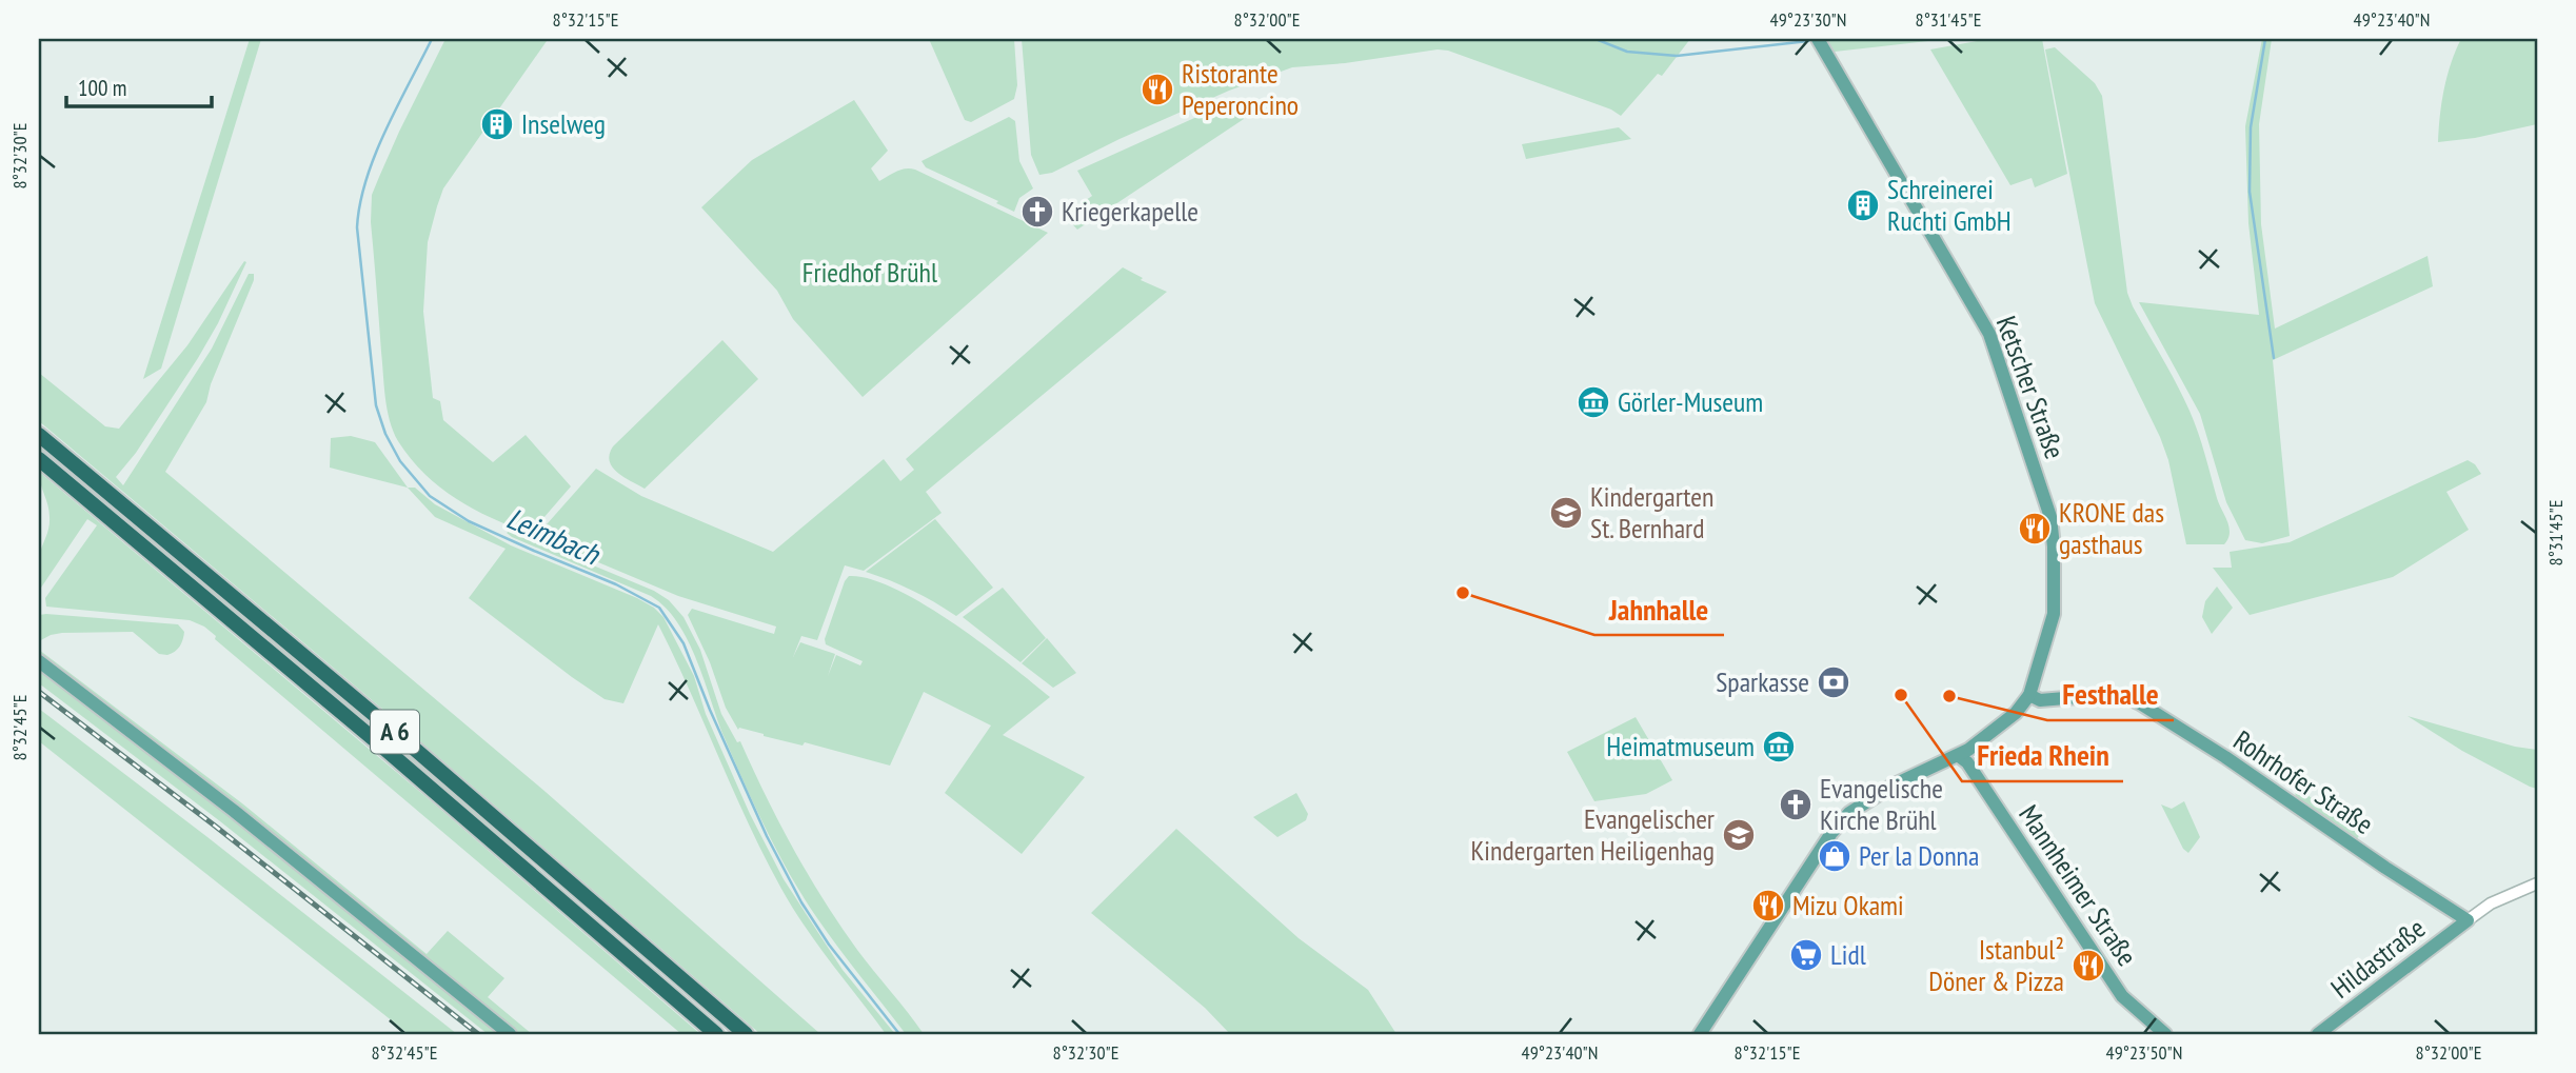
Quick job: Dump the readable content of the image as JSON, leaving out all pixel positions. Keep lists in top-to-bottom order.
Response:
{
  "streets": {
    "highway": ["A 6"],
    "main road": [
      "Ketscher Straße",
      "Rohrhofer Straße",
      "Mannheimer Straße",
      "Hildastraße"
    ]
  },
  "crossings": [
    ["Ketscher Straße", "Rohrhofer Straße"],
    ["Ketscher Straße", "Mannheimer Straße"],
    ["Rohrhofer Straße", "Hildastraße"]
  ],
  "water": ["Leimbach"],
  "parks": ["Friedhof Brühl"],
  "places": {
    "restaurant": [
      "Ristorante Peperoncino",
      "KRONE das gasthaus",
      "Mizu Okami",
      "Istanbul² Döner & Pizza"
    ],
    "building": ["Inselweg", "Schreinerei Ruchti GmbH"],
    "church": ["Kriegerkapelle", "Evangelische Kirche Brühl"],
    "museum": ["Görler-Museum", "Heimatmuseum"],
    "school or university": ["Kindergarten St. Bernhard", "Evangelischer Kindergarten Heiligenhag"],
    "other": ["Jahnhalle", "Frieda Rhein", "Festhalle"],
    "bank": ["Sparkasse"],
    "shop": ["Per la Donna"],
    "supermarket": ["Lidl"]
  },
  "scale_bar": "100 m",
  "coordinates": [
    "8°32'15\"E",
    "8°32'00\"E",
    "49°23'30\"N",
    "8°31'45\"E",
    "49°23'40\"N",
    "8°32'30\"E",
    "8°32'45\"E",
    "49°23'50\"N"
  ]
}
